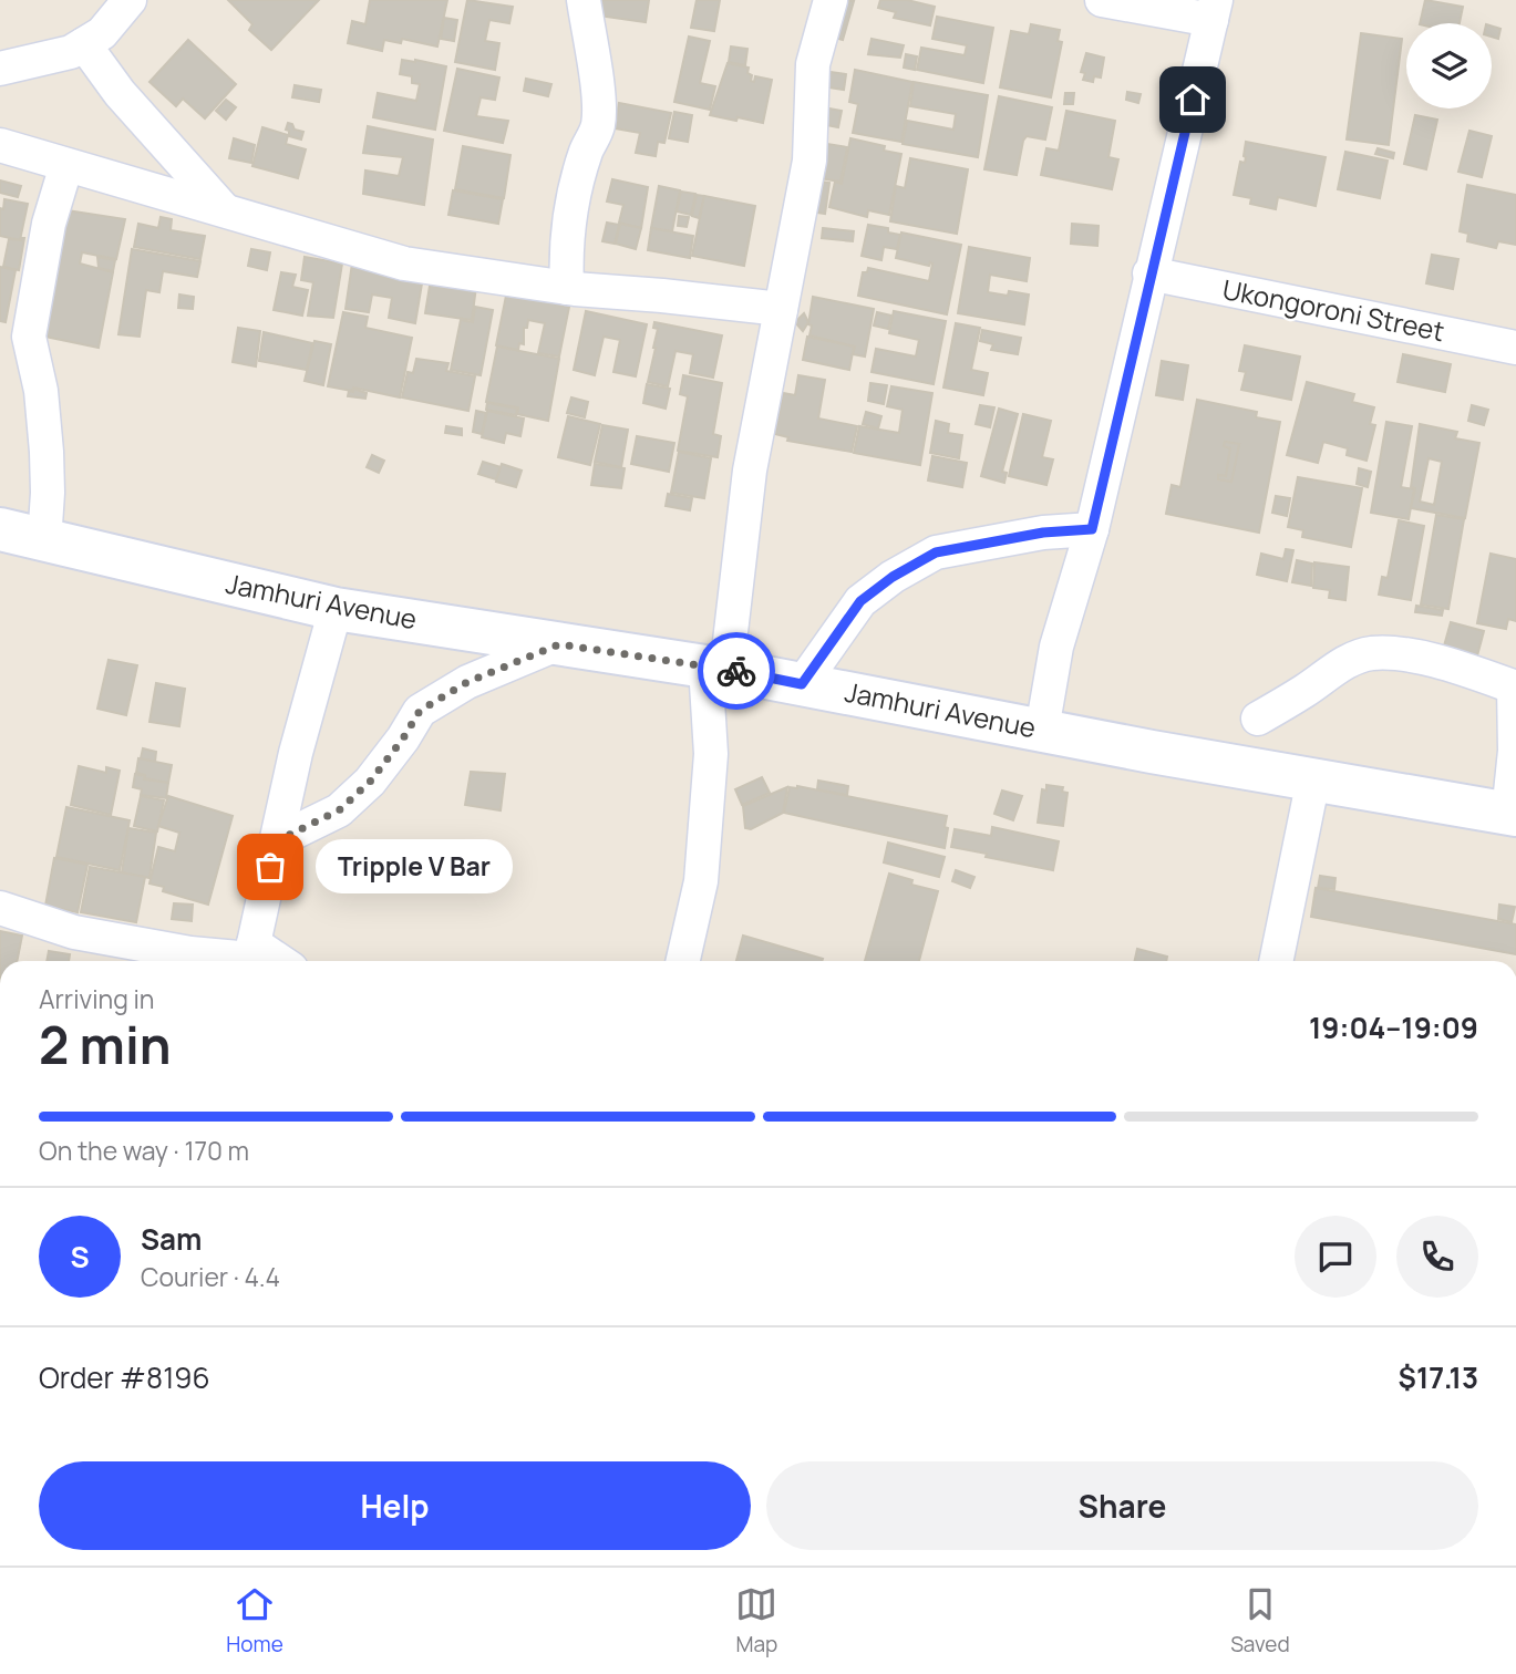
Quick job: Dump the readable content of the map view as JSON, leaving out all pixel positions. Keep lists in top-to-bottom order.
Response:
{
  "streets": {
    "street": ["Ukongoroni Street", "Jamhuri Avenue"]
  },
  "places": ["Tripple V Bar"],
  "page": {
    "bubble": "Tripple V Bar",
    "heading": ["2 min", "Arriving in", "19:04–19:09"],
    "panel": [
      "Sam",
      "Courier · 4.4",
      "Order #8196",
      "$17.13"
    ],
    "bar": "On the way · 170 m",
    "round": "S",
    "buttons": ["Help", "Share"],
    "tabs": ["Home", "Map", "Saved"]
  }
}
